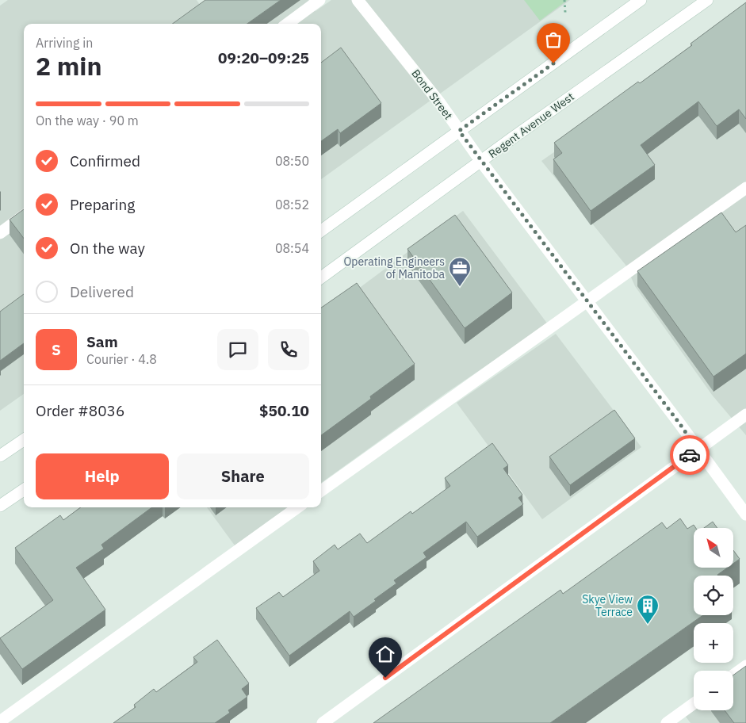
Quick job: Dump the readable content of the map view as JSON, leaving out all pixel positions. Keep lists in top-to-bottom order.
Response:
{
  "streets": {
    "street": ["Bond Street", "Regent Avenue West"]
  },
  "crossings": [
    ["Bond Street", "Regent Avenue West"]
  ],
  "places": {
    "office": ["Operating Engineers of Manitoba"],
    "building": ["Skye View Terrace"]
  },
  "north": "top left",
  "page": {
    "heading": ["2 min", "Arriving in", "09:20–09:25"],
    "panel": [
      "Sam",
      "Courier · 4.8",
      "Order #8036",
      "$50.10"
    ],
    "bar": "On the way · 90 m",
    "list": [
      ["Confirmed", "08:50"],
      ["Preparing", "08:52"],
      ["On the way", "08:54"],
      "Delivered"
    ],
    "round": "S",
    "buttons": ["Help", "Share"],
    "map_buttons": ["+", "−"]
  }
}
